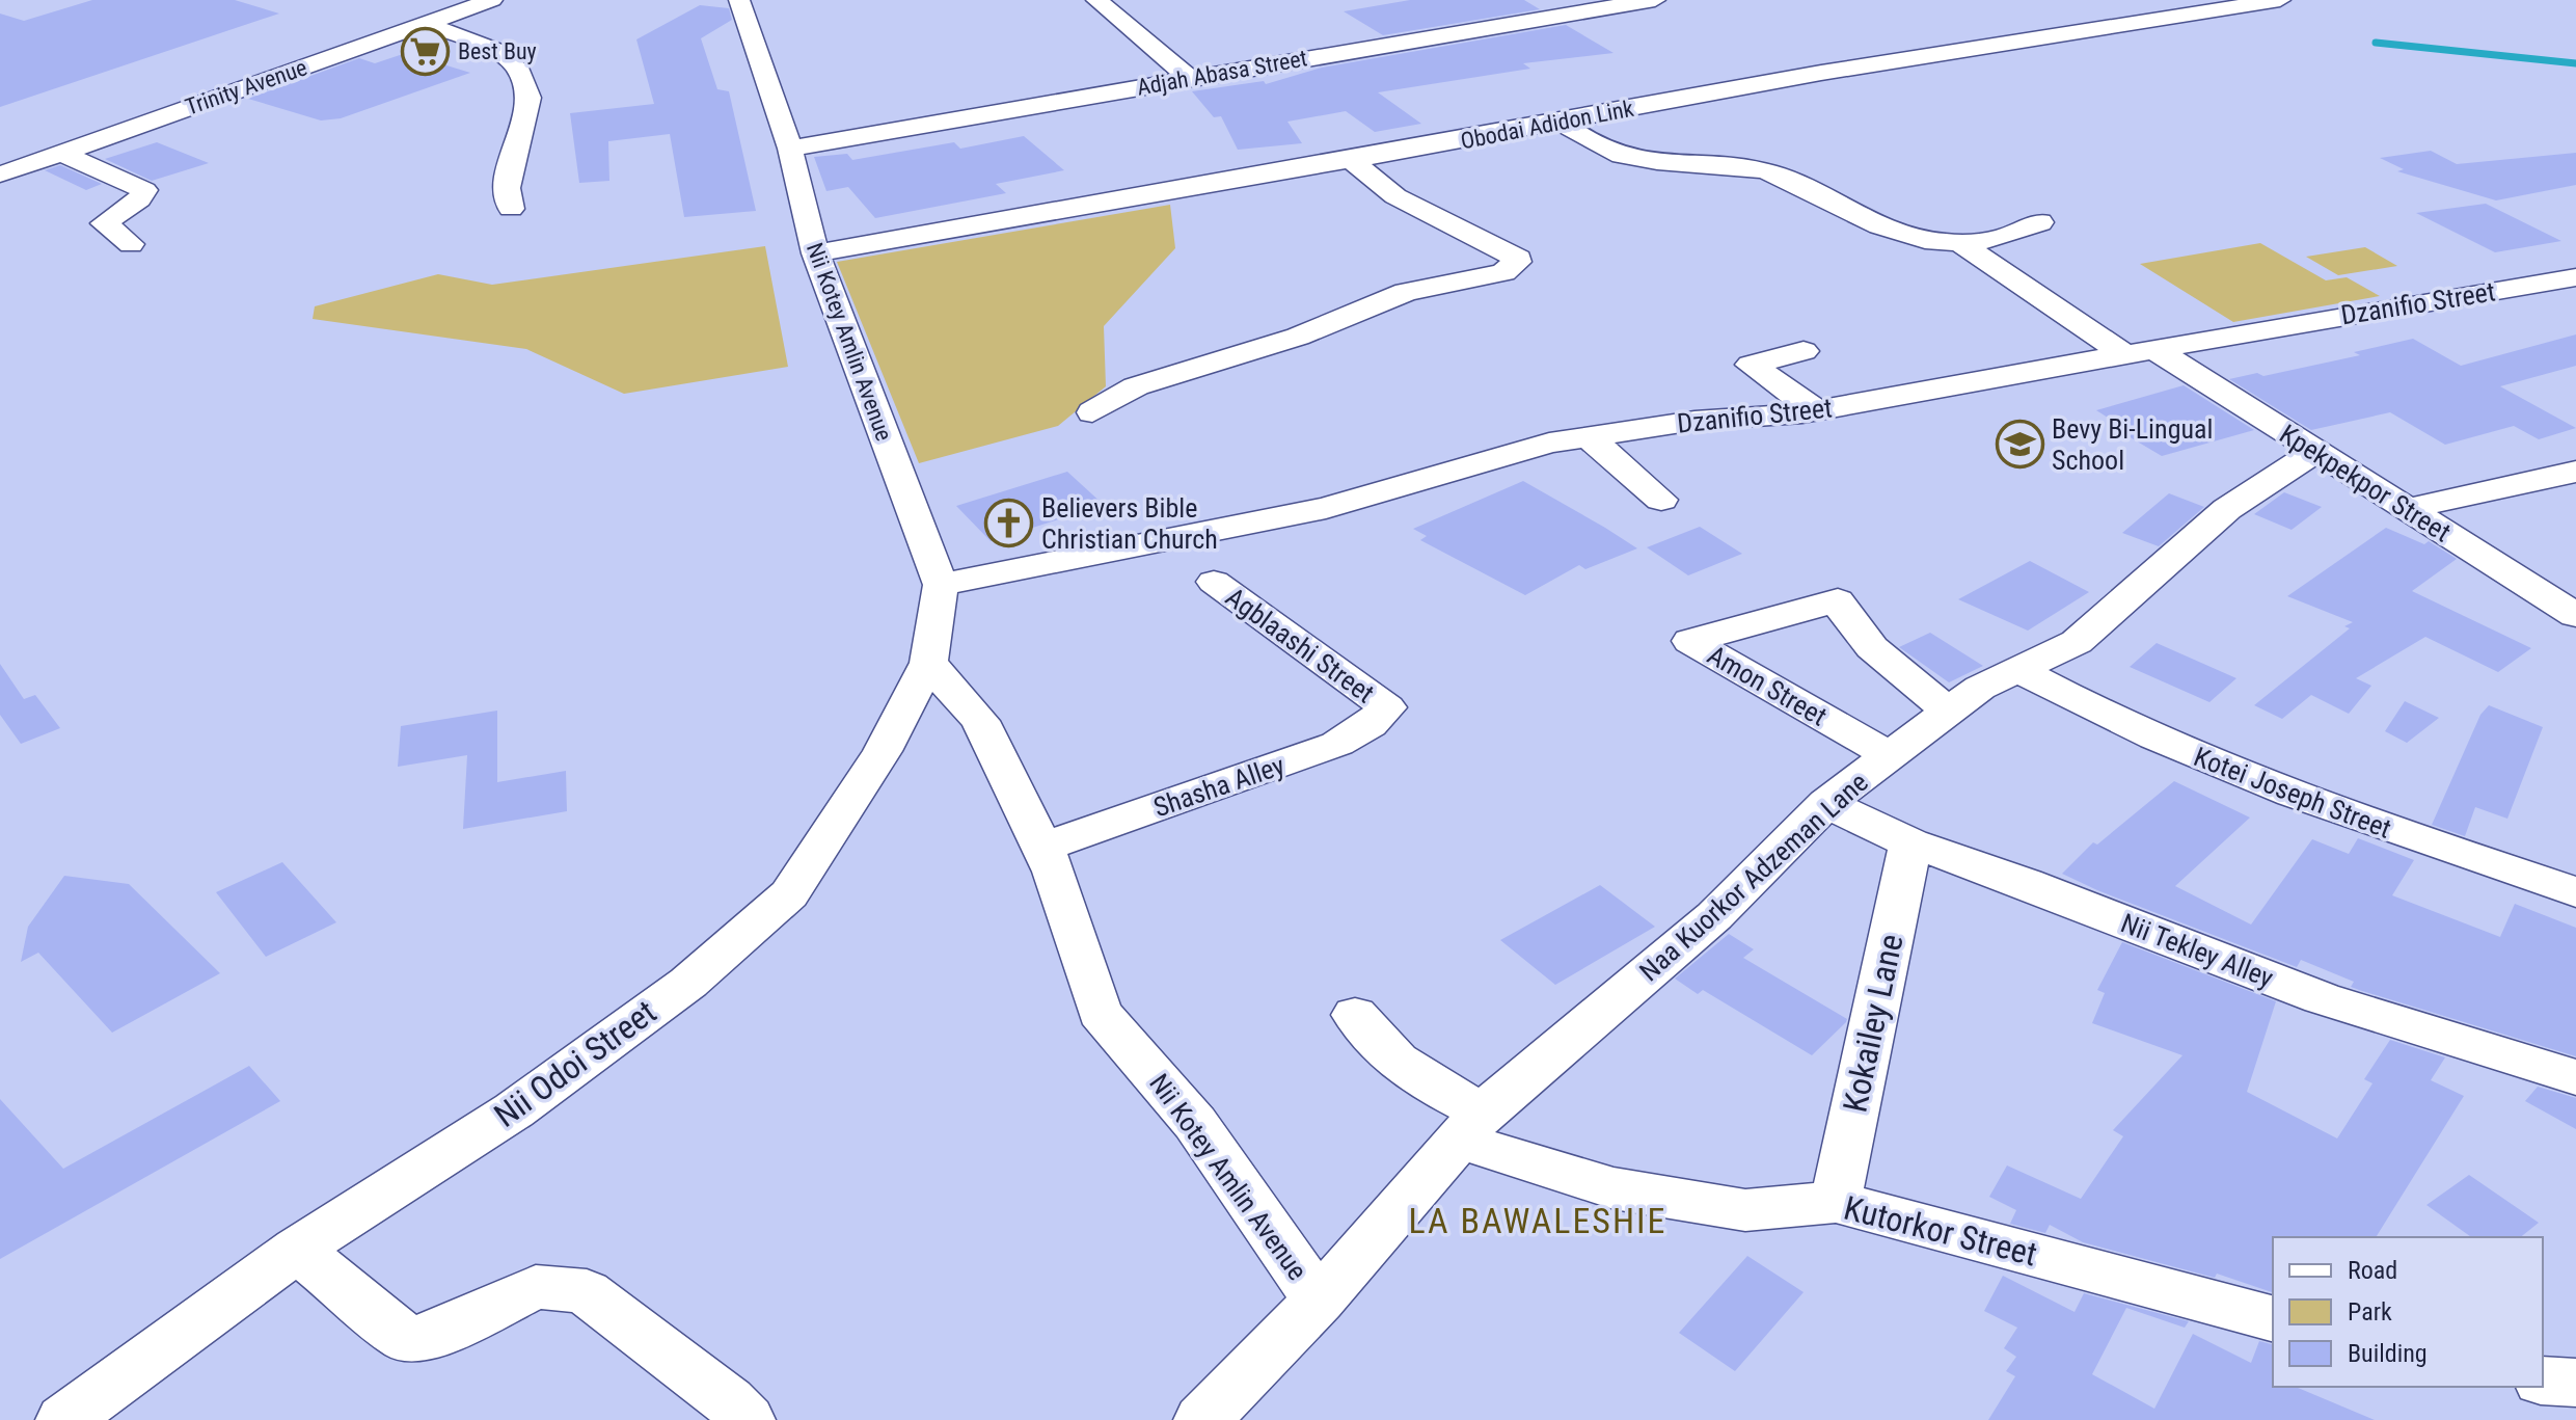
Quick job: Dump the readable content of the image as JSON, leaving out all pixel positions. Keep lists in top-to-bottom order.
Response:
{
  "streets": {
    "street": [
      "Adjah Abasa Street",
      "Trinity Avenue",
      "Obodai Adidon Link",
      "Dzanifio Street",
      "Nii Kotey Amlin Avenue",
      "Kpekpekpor Street",
      "Agblaashi Street",
      "Amon Street",
      "Shasha Alley",
      "Kotei Joseph Street",
      "Naa Kuorkor Adzeman Lane",
      "Nii Tekley Alley",
      "Kokailey Lane",
      "Nii Odoi Street",
      "Kutorkor Street"
    ]
  },
  "crossings": [
    ["Adjah Abasa Street", "Nii Kotey Amlin Avenue"],
    ["Obodai Adidon Link", "Nii Kotey Amlin Avenue"],
    ["Dzanifio Street", "Nii Kotey Amlin Avenue"],
    ["Dzanifio Street", "Kpekpekpor Street"],
    ["Dzanifio Street", "Nii Odoi Street"],
    ["Nii Kotey Amlin Avenue", "Shasha Alley"],
    ["Nii Kotey Amlin Avenue", "Naa Kuorkor Adzeman Lane"],
    ["Nii Kotey Amlin Avenue", "Nii Odoi Street"],
    ["Kpekpekpor Street", "Naa Kuorkor Adzeman Lane"],
    ["Agblaashi Street", "Shasha Alley"],
    ["Amon Street", "Naa Kuorkor Adzeman Lane"],
    ["Kotei Joseph Street", "Naa Kuorkor Adzeman Lane"],
    ["Naa Kuorkor Adzeman Lane", "Nii Tekley Alley"],
    ["Naa Kuorkor Adzeman Lane", "Kutorkor Street"],
    ["Nii Tekley Alley", "Kokailey Lane"],
    ["Kokailey Lane", "Kutorkor Street"]
  ],
  "districts": ["LA BAWALESHIE"],
  "places": {
    "supermarket": ["Best Buy"],
    "school or university": ["Bevy Bi-Lingual School"],
    "church": ["Believers Bible Christian Church"]
  },
  "legend": ["Road", "Park", "Building"]
}
